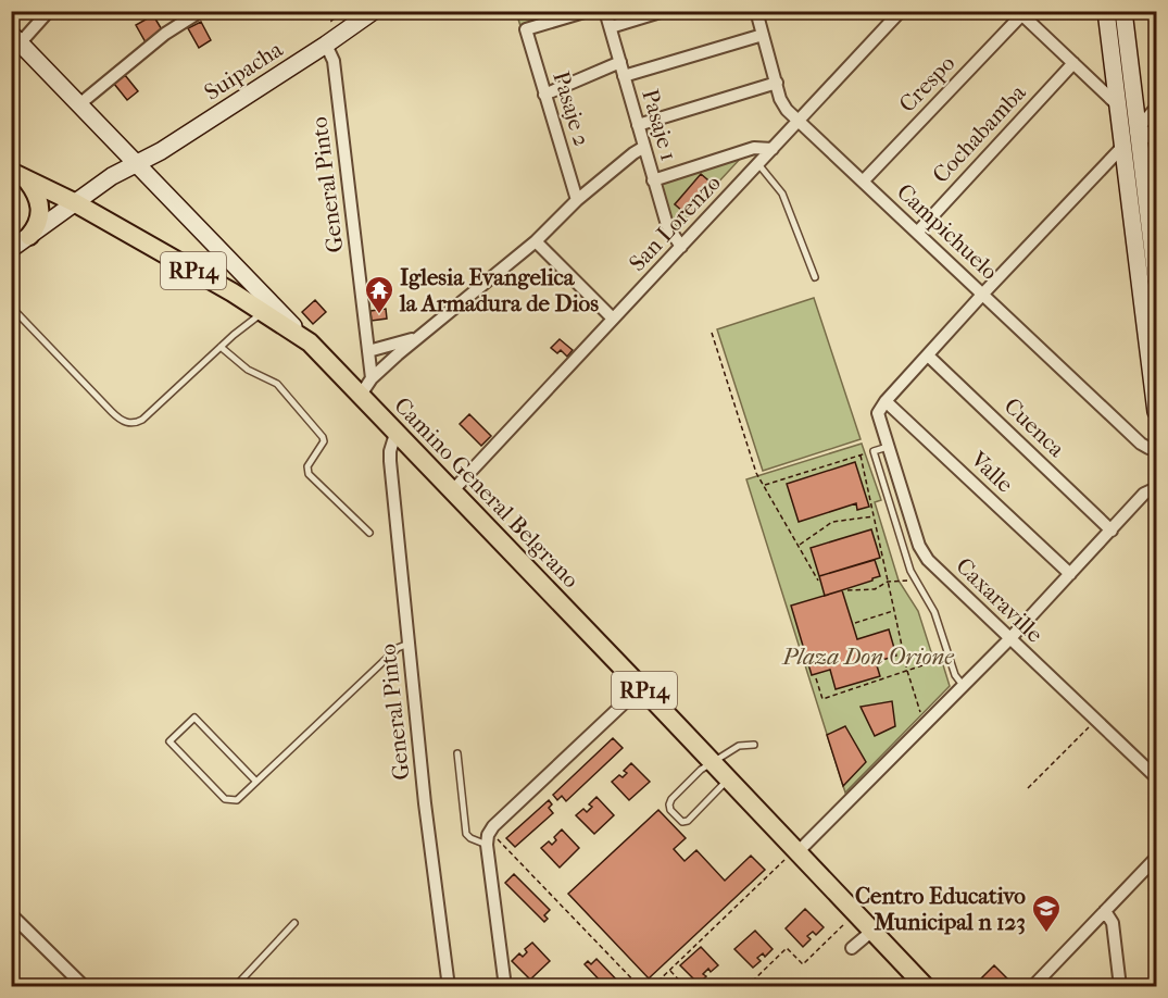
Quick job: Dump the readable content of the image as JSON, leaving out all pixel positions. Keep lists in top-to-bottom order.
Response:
{
  "streets": {
    "main road": ["RP14", "Camino General Belgrano"],
    "street": [
      "Suipacha",
      "Crespo",
      "Pasaje 2",
      "Pasaje 1",
      "Cochabamba",
      "General Pinto",
      "San Lorenzo",
      "Campichuelo",
      "Cuenca",
      "Valle",
      "Caxaraville"
    ]
  },
  "crossings": [
    ["Suipacha", "General Pinto"],
    ["Suipacha", "RP14"],
    ["Suipacha", "Camino General Belgrano"],
    ["Crespo", "Campichuelo"],
    ["Pasaje 1", "San Lorenzo"],
    ["Cochabamba", "Campichuelo"],
    ["General Pinto", "Camino General Belgrano"],
    ["San Lorenzo", "Campichuelo"],
    ["San Lorenzo", "Camino General Belgrano"],
    ["RP14", "Camino General Belgrano"],
    ["Valle", "Caxaraville"]
  ],
  "parks": ["Plaza Don Orione"],
  "places": {
    "temple": ["Iglesia Evangelica la Armadura de Dios"],
    "school or university": ["Centro Educativo Municipal n 123"]
  }
}
